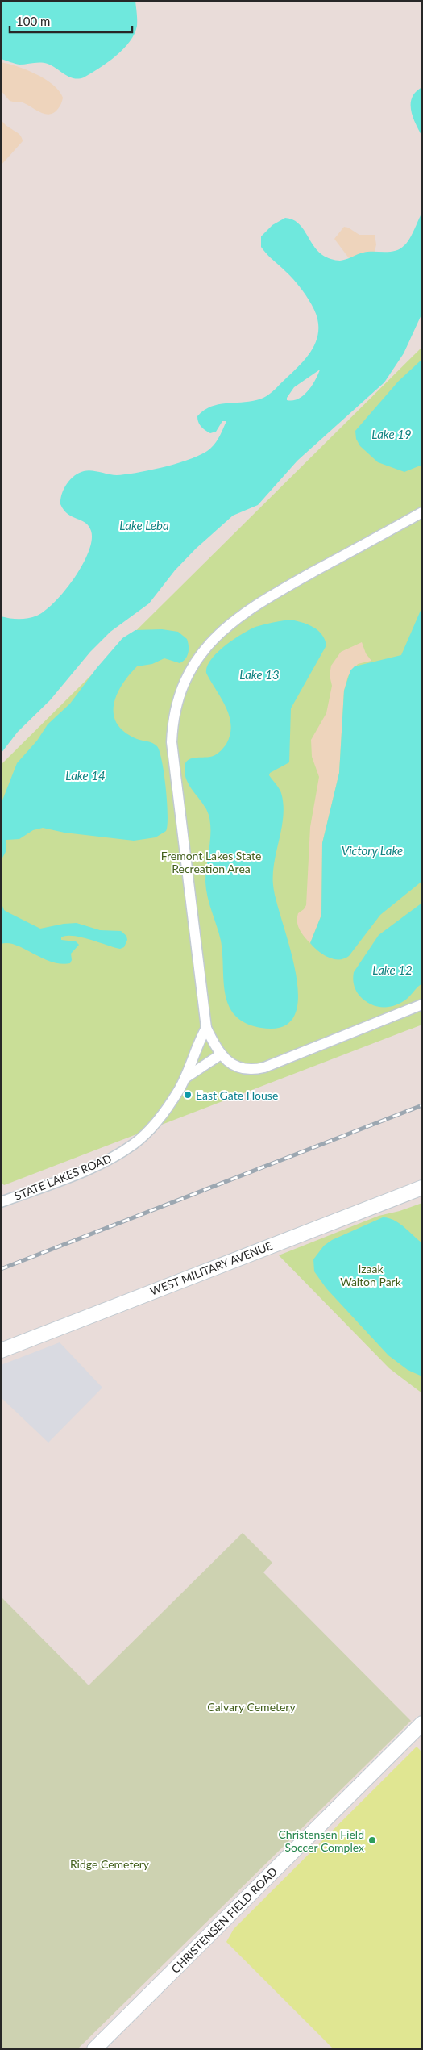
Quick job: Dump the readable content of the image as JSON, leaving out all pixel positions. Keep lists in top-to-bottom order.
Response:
{
  "streets": {
    "street": ["STATE LAKES ROAD", "WEST MILITARY AVENUE", "CHRISTENSEN FIELD ROAD"]
  },
  "water": [
    "Lake 19",
    "Lake Leba",
    "Lake 13",
    "Lake 14",
    "Victory Lake",
    "Lake 12"
  ],
  "parks": [
    "Fremont Lakes State Recreation Area",
    "Izaak Walton Park",
    "Calvary Cemetery",
    "Ridge Cemetery"
  ],
  "places": ["East Gate House", "Christensen Field Soccer Complex"],
  "scale_bar": "100 m"
}
